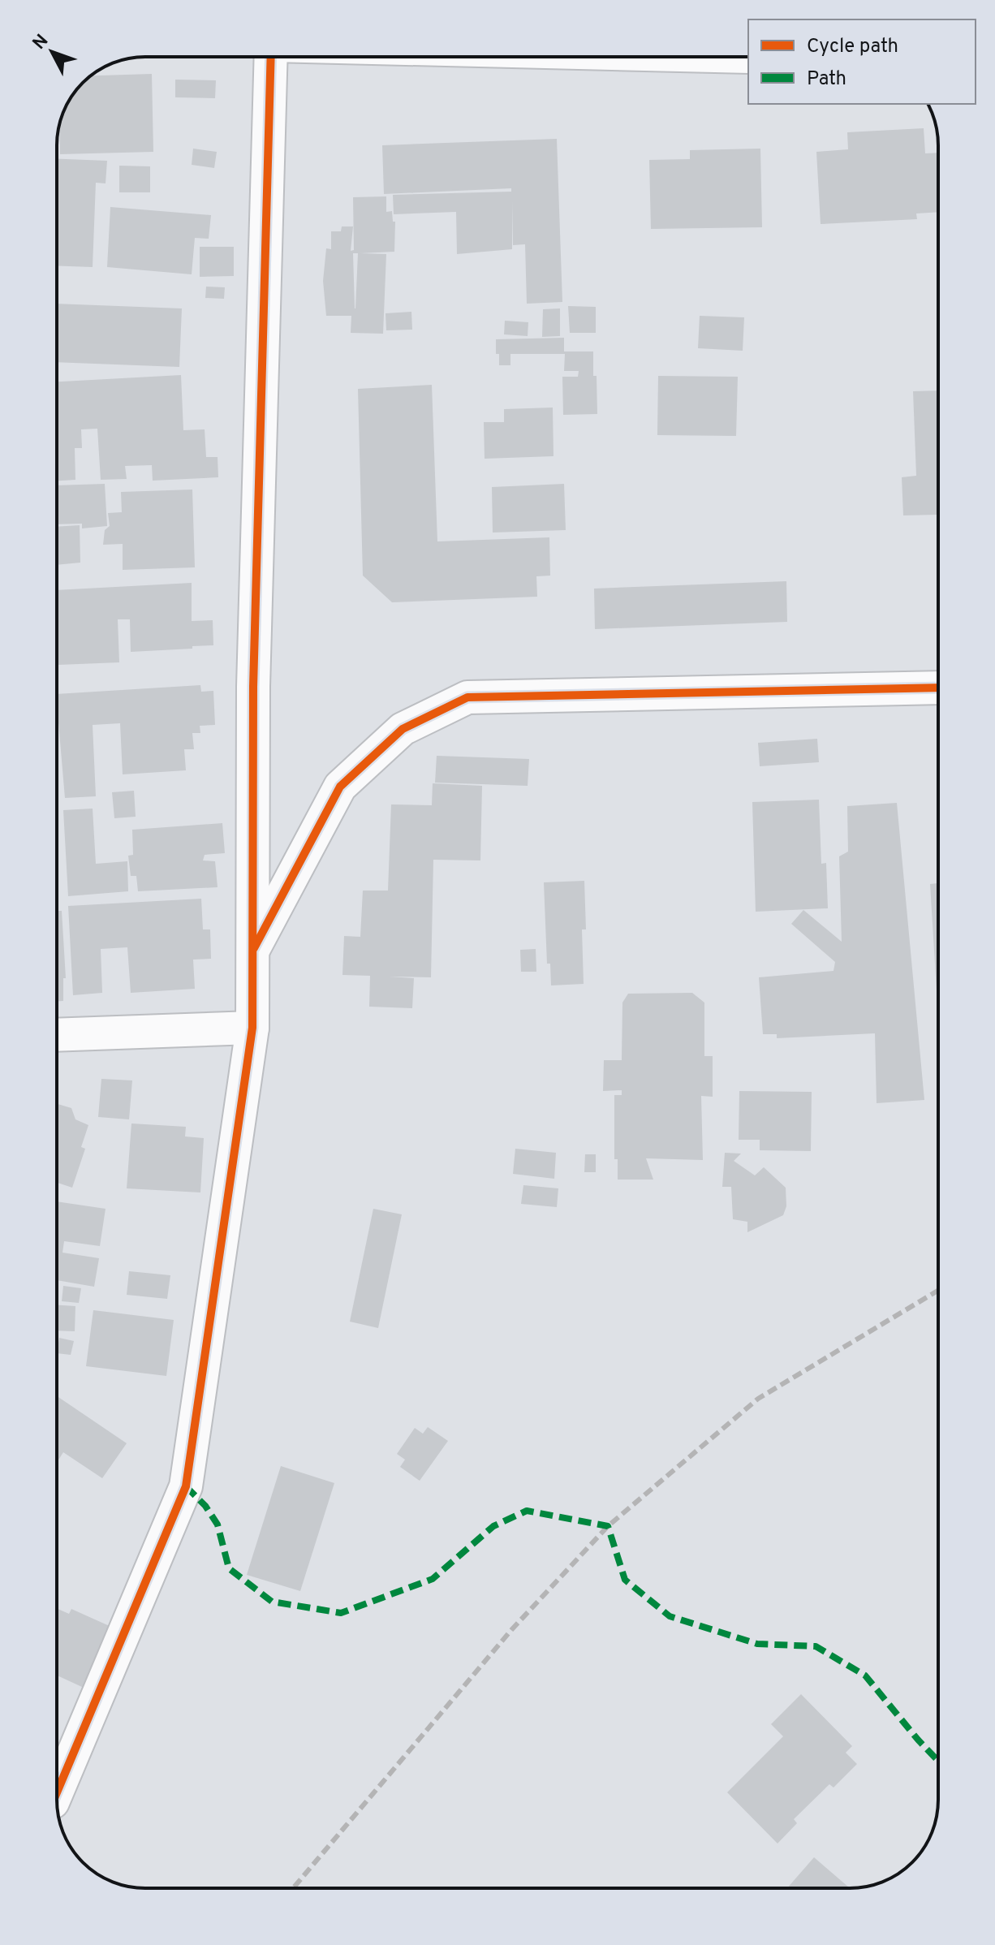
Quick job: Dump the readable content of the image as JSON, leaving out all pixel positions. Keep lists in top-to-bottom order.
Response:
{
  "legend": ["Cycle path", "Path"],
  "north": "top left"
}
